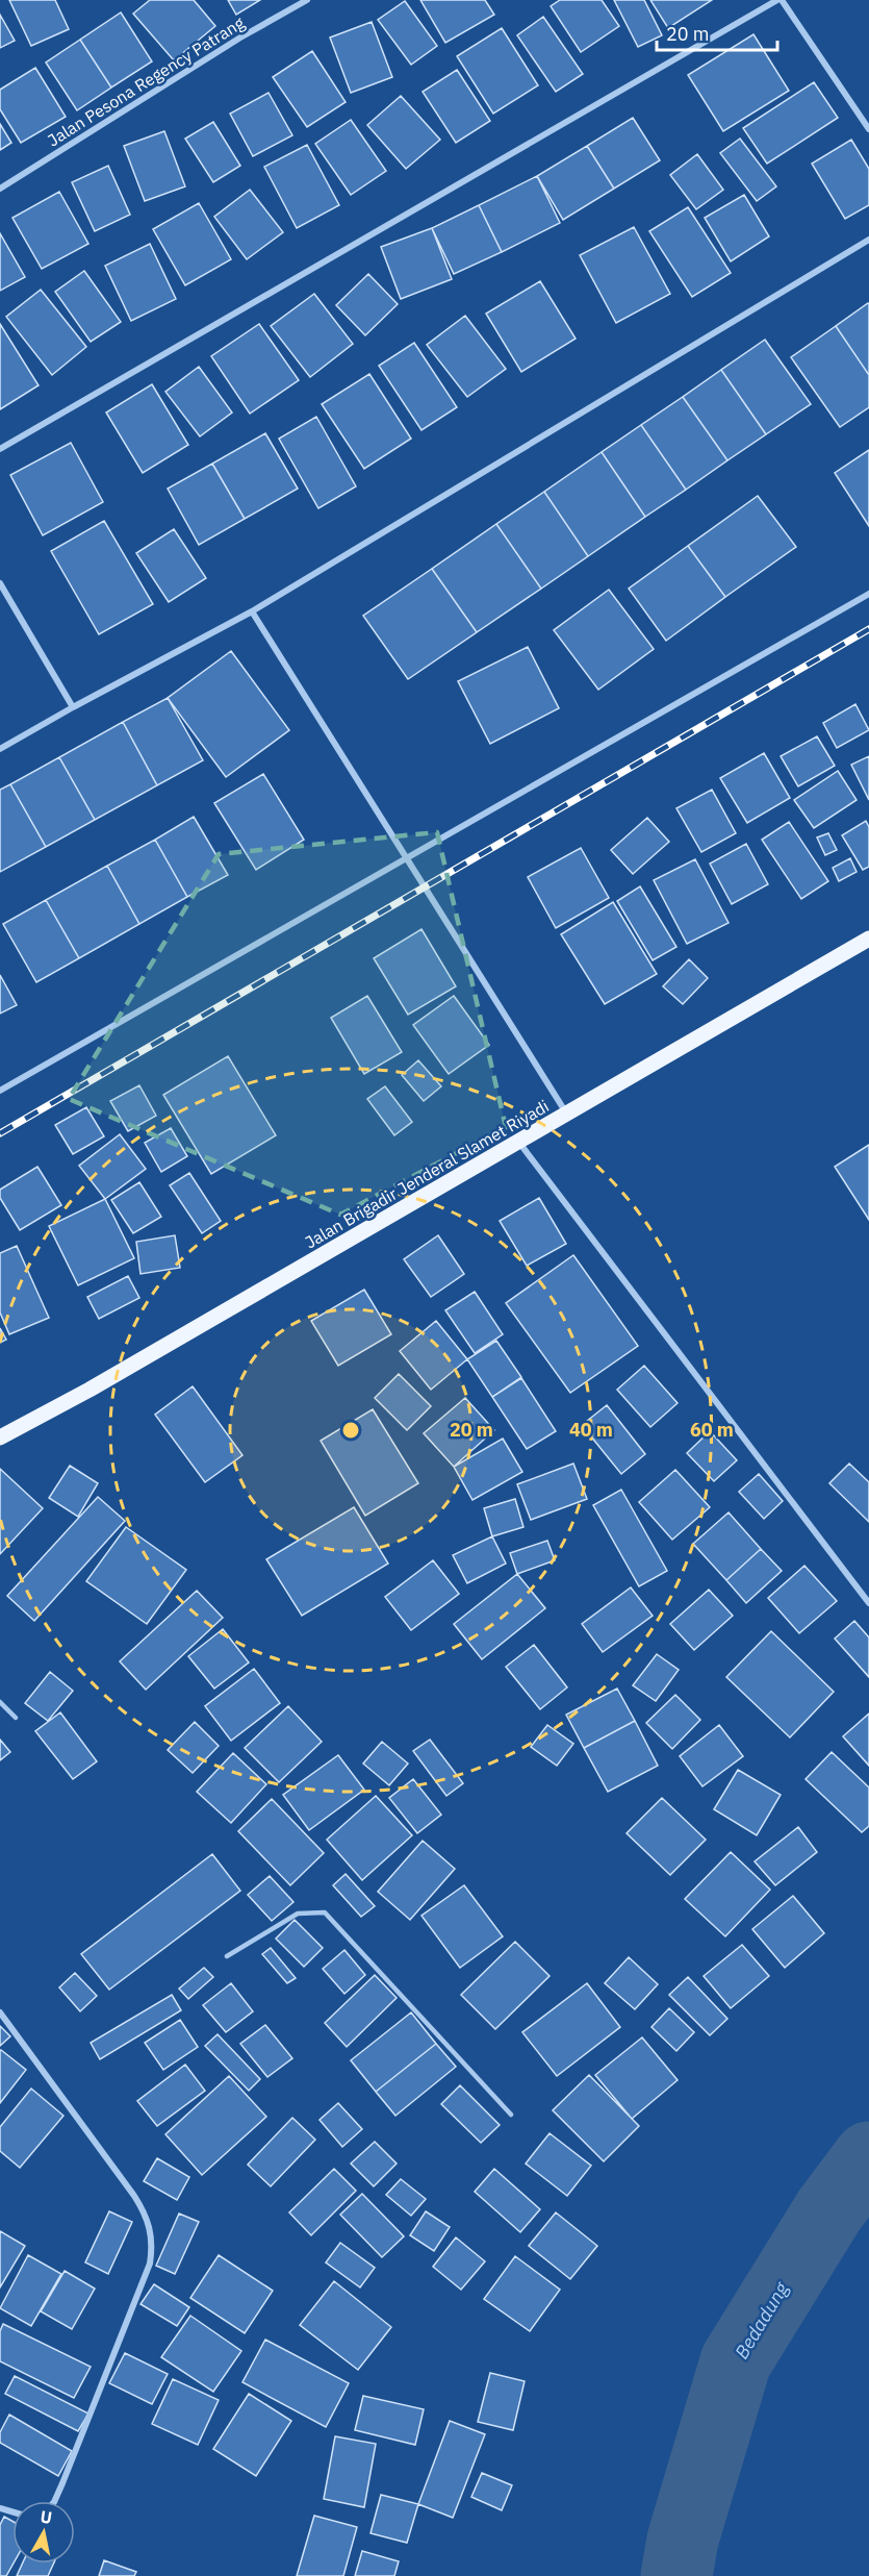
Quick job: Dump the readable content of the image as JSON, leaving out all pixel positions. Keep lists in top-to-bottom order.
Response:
{
  "streets": {
    "main road": ["Jalan Brigadir Jenderal Slamet Riyadi"],
    "street": ["Jalan Pesona Regency Patrang"]
  },
  "water": ["Bedadung"],
  "scale_bar": "20 m",
  "north": "top",
  "rings": ["20 m", "40 m", "60 m"]
}
